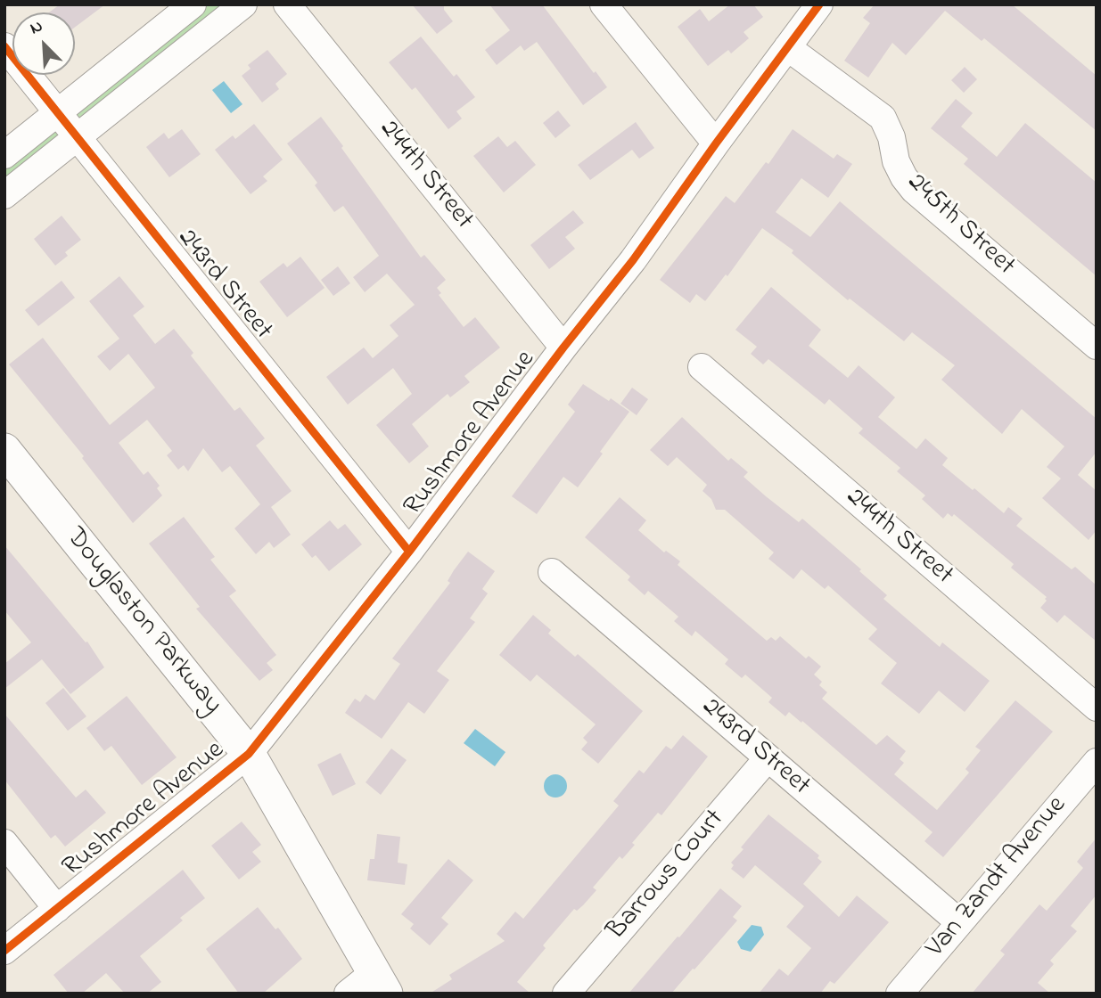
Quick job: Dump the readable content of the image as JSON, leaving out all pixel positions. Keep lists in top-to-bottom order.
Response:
{
  "streets": {
    "main road": ["Douglaston Parkway"],
    "street": [
      "244th Street",
      "245th Street",
      "243rd Street",
      "Rushmore Avenue",
      "Barrows Court",
      "Van Zandt Avenue"
    ]
  },
  "crossings": [
    ["244th Street", "Rushmore Avenue"],
    ["245th Street", "Rushmore Avenue"],
    ["243rd Street", "Rushmore Avenue"],
    ["243rd Street", "Barrows Court"],
    ["243rd Street", "Van Zandt Avenue"],
    ["Rushmore Avenue", "Douglaston Parkway"]
  ],
  "north": "top left"
}
